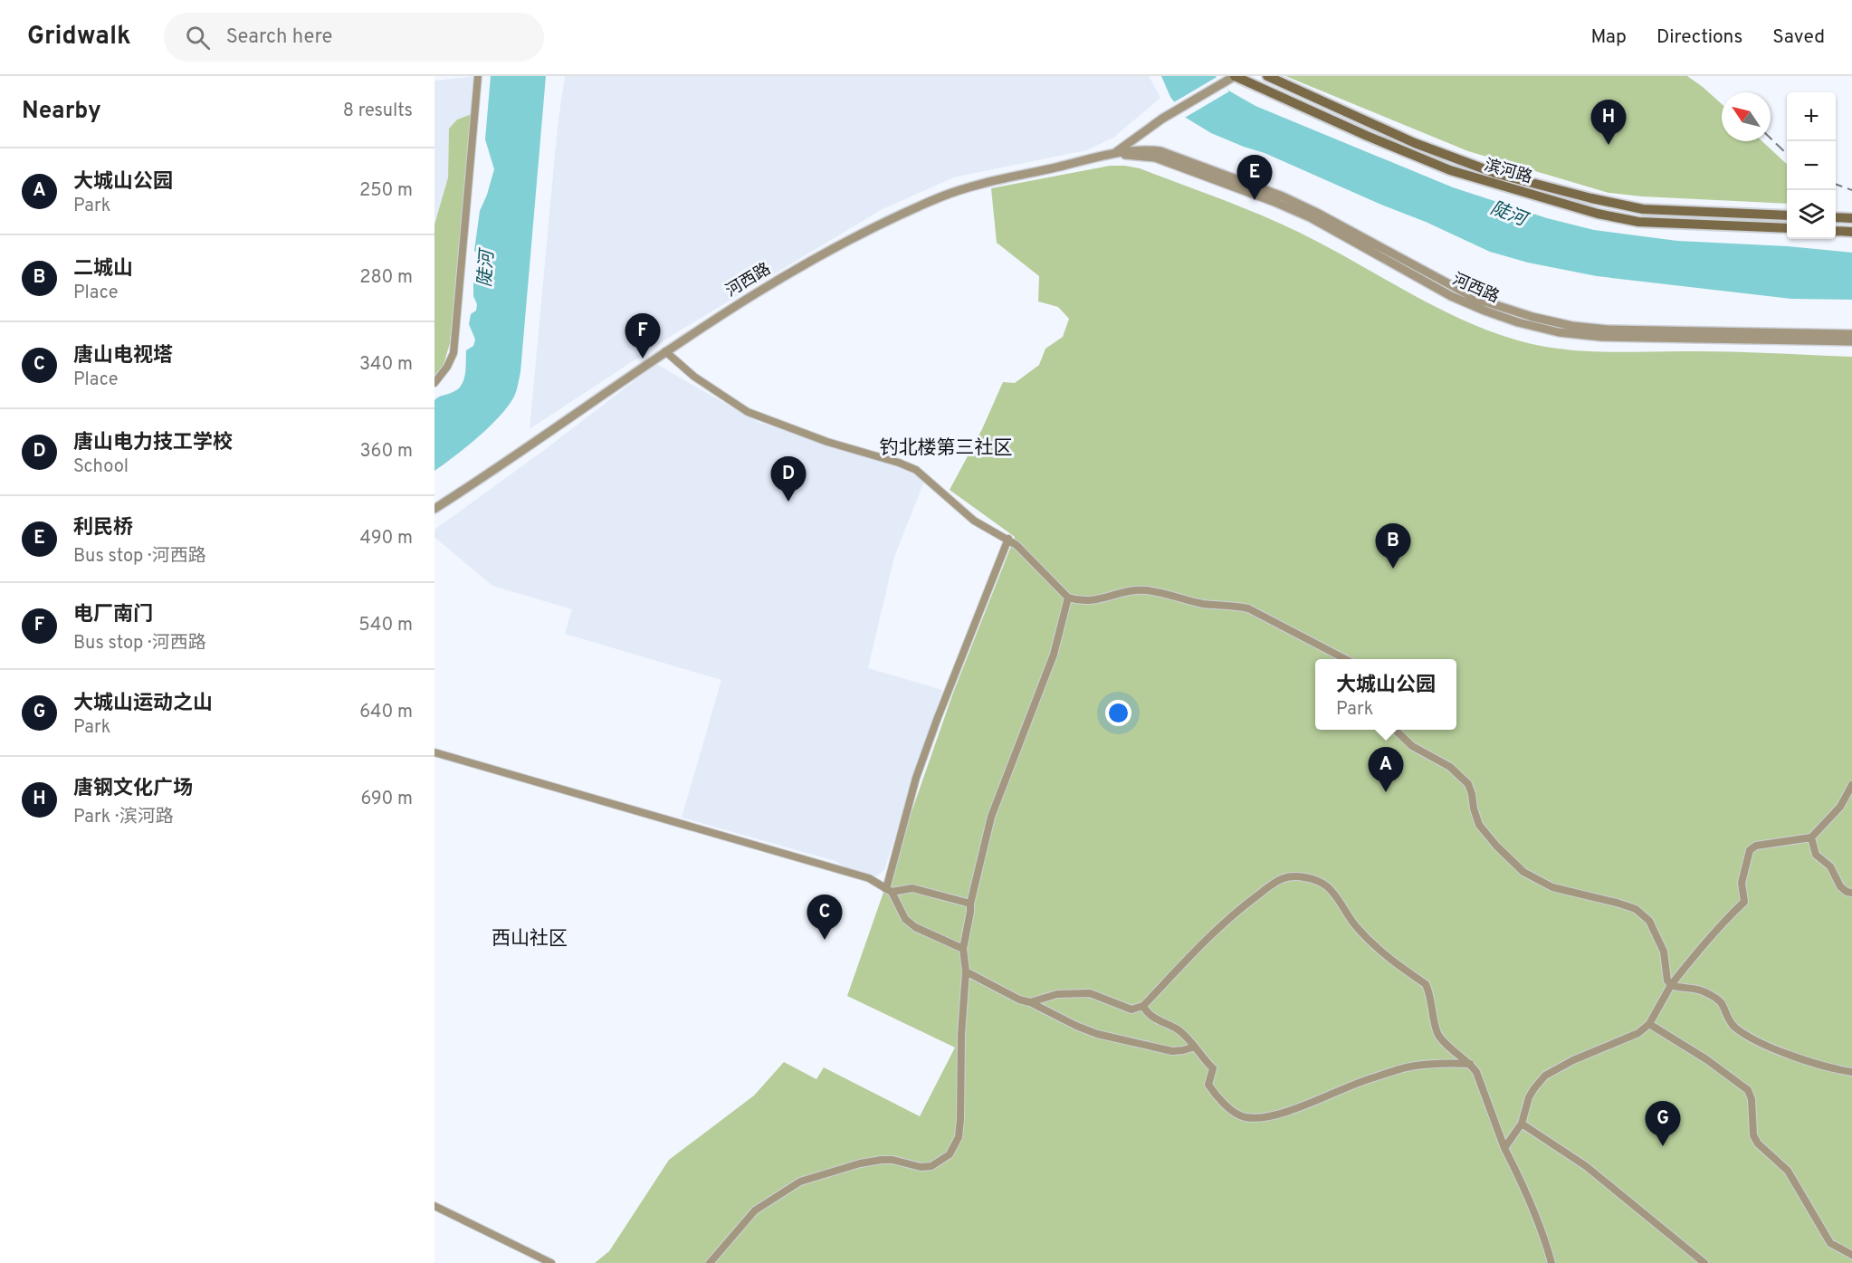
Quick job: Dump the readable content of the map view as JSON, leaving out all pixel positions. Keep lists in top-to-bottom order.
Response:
{
  "streets": {
    "main road": ["滨河路"],
    "street": ["河西路"]
  },
  "districts": ["钓北楼第三社区", "西山社区"],
  "water": ["陡河"],
  "north": "top left",
  "page": {
    "header": "Gridwalk",
    "search": "Search here",
    "nav": ["Map", "Directions", "Saved"],
    "heading": ["Nearby", "8 results"],
    "map_buttons": ["+", "−"],
    "pins": [
      "H",
      "E",
      "F",
      "D",
      "B",
      "A",
      "C",
      "G"
    ],
    "list": [
      {
        "mark": "A",
        "name": "大城山公园",
        "note": "Park",
        "value": "250 m"
      },
      {
        "mark": "B",
        "name": "二城山",
        "note": "Place",
        "value": "280 m"
      },
      {
        "mark": "C",
        "name": "唐山电视塔",
        "note": "Place",
        "value": "340 m"
      },
      {
        "mark": "D",
        "name": "唐山电力技工学校",
        "note": "School",
        "value": "360 m"
      },
      {
        "mark": "E",
        "name": "利民桥",
        "note": "Bus stop · 河西路",
        "value": "490 m"
      },
      {
        "mark": "F",
        "name": "电厂南门",
        "note": "Bus stop · 河西路",
        "value": "540 m"
      },
      {
        "mark": "G",
        "name": "大城山运动之山",
        "note": "Park",
        "value": "640 m"
      },
      {
        "mark": "H",
        "name": "唐钢文化广场",
        "note": "Park · 滨河路",
        "value": "690 m"
      }
    ],
    "popup": ["大城山公园", "Park"]
  }
}
